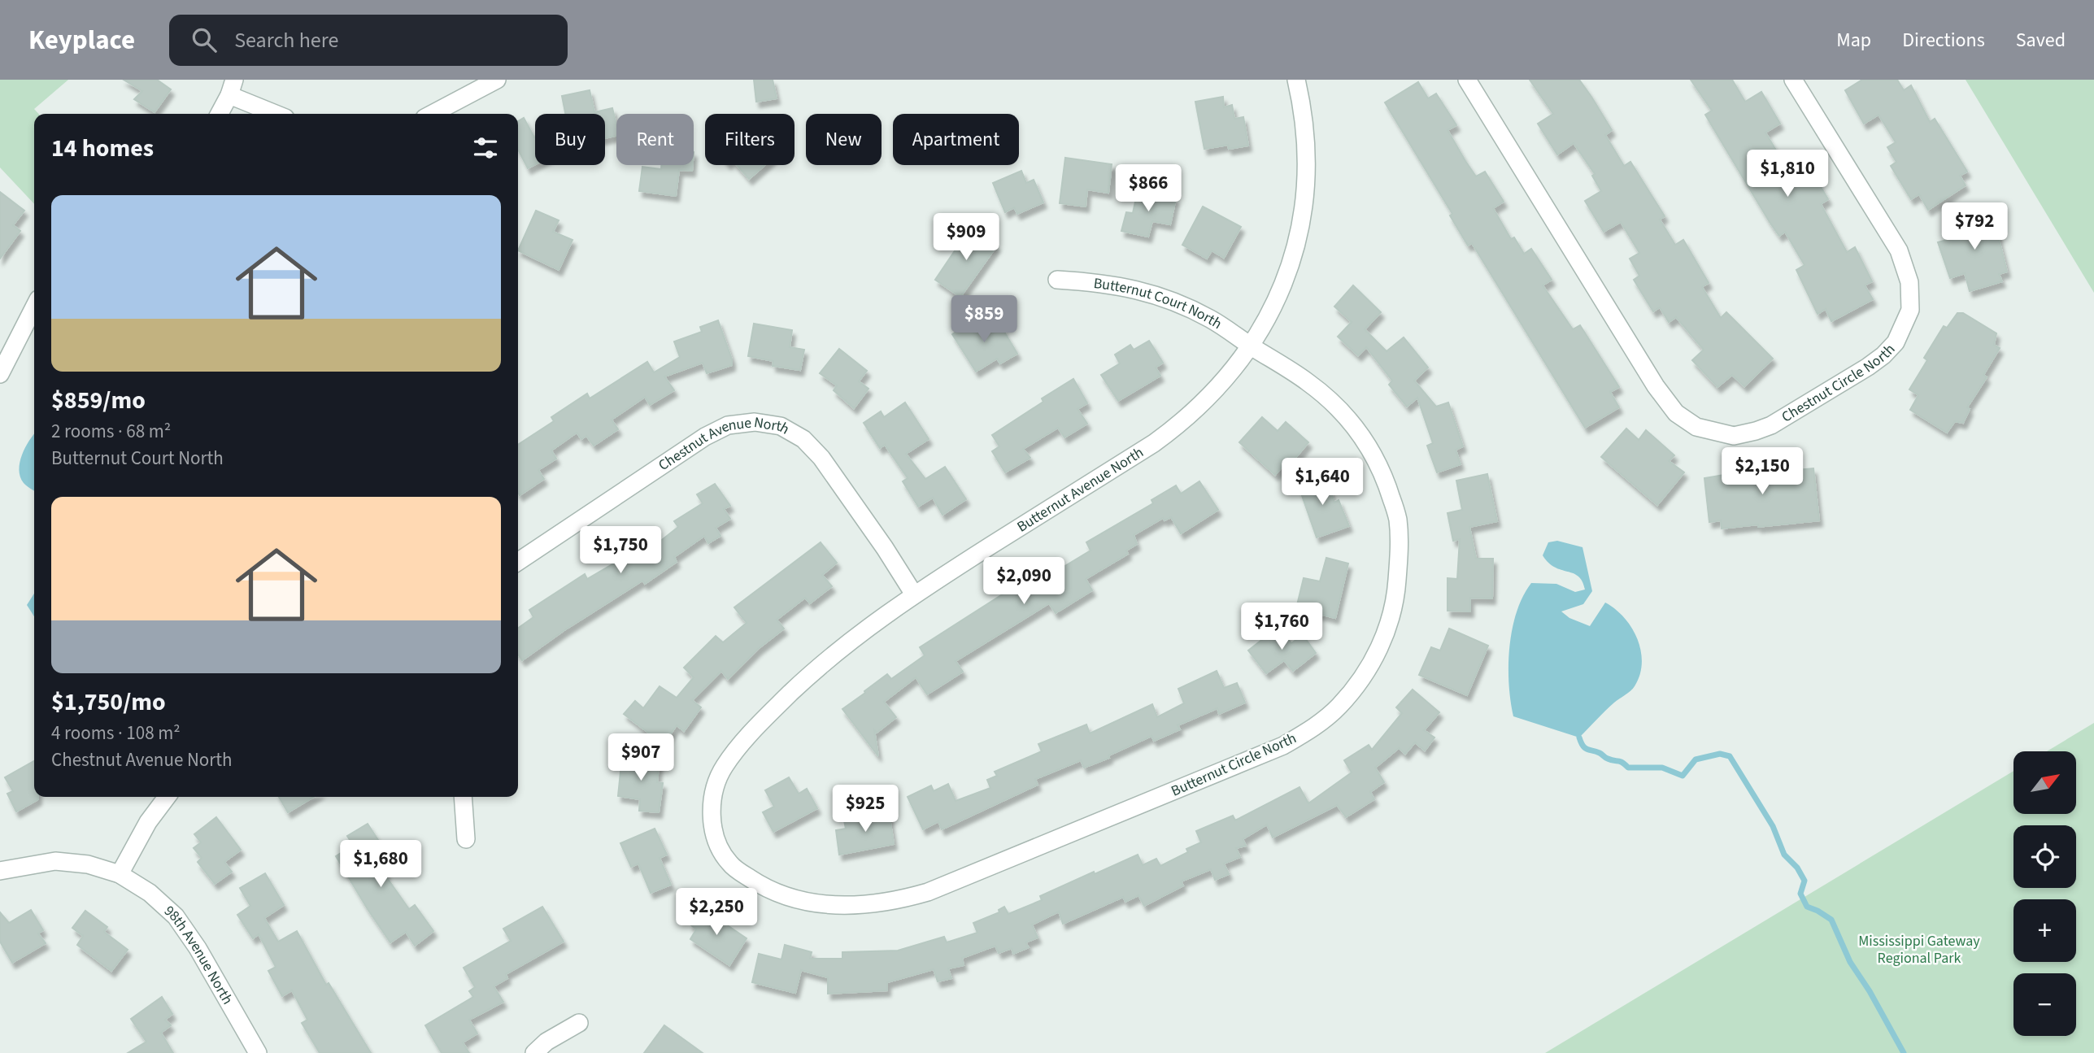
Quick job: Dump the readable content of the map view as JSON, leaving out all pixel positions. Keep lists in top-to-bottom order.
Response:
{
  "streets": {
    "street": [
      "Butternut Court North",
      "Chestnut Circle North",
      "Chestnut Avenue North",
      "Butternut Avenue North",
      "Butternut Circle North",
      "98th Avenue North"
    ]
  },
  "crossings": [
    ["Butternut Court North", "Butternut Avenue North"],
    ["Butternut Court North", "Butternut Circle North"],
    ["Chestnut Avenue North", "Butternut Avenue North"],
    ["Butternut Avenue North", "Butternut Circle North"]
  ],
  "parks": ["Mississippi Gateway Regional Park"],
  "north": "top right",
  "page": {
    "header": "Keyplace",
    "search": "Search here",
    "nav": ["Map", "Directions", "Saved"],
    "chip": [
      "Buy",
      "Rent",
      "Filters",
      "New",
      "Apartment"
    ],
    "heading": "14 homes",
    "price": [
      "$1,810",
      "$866",
      "$792",
      "$909",
      "$859",
      "$2,150",
      "$1,640",
      "$1,750",
      "$2,090",
      "$1,760",
      "$907",
      "$925",
      "$1,680",
      "$2,250"
    ],
    "list": [
      {
        "name": "$859/mo",
        "note": "2 rooms · 68 m² · Butternut Court North"
      },
      {
        "name": "$1,750/mo",
        "note": "4 rooms · 108 m² · Chestnut Avenue North"
      }
    ],
    "map_buttons": ["+", "−"]
  }
}
